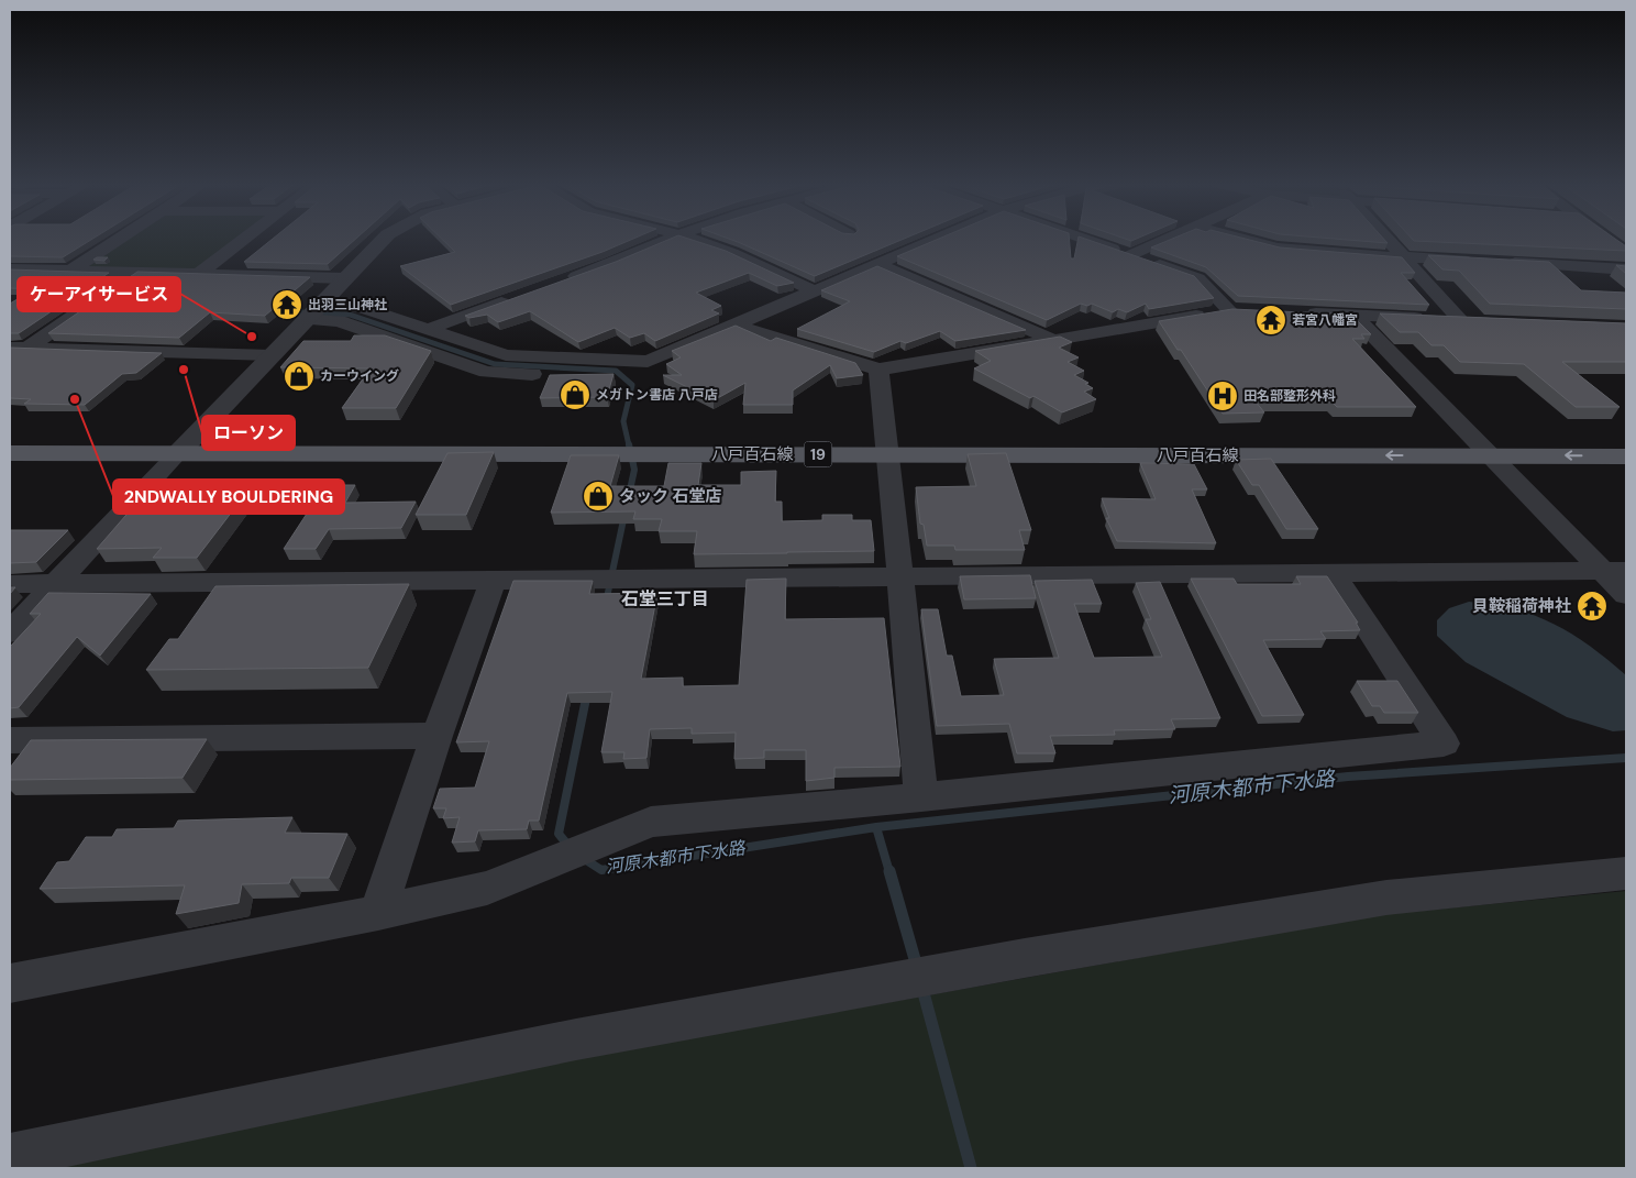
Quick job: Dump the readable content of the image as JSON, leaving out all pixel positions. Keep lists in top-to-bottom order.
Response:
{
  "streets": {
    "main road": ["八戸百石線", "19"]
  },
  "districts": ["石堂三丁目"],
  "water": ["河原木都市下水路"],
  "places": {
    "temple": ["出羽三山神社", "若宮八幡宮", "貝鞍稲荷神社"],
    "other": ["ケーアイサービス", "ローソン", "2NDWALLY BOULDERING"],
    "shop": ["カーウイング", "メガトン書店 八戸店", "タック 石堂店"],
    "hospital": ["田名部整形外科"]
  }
}
